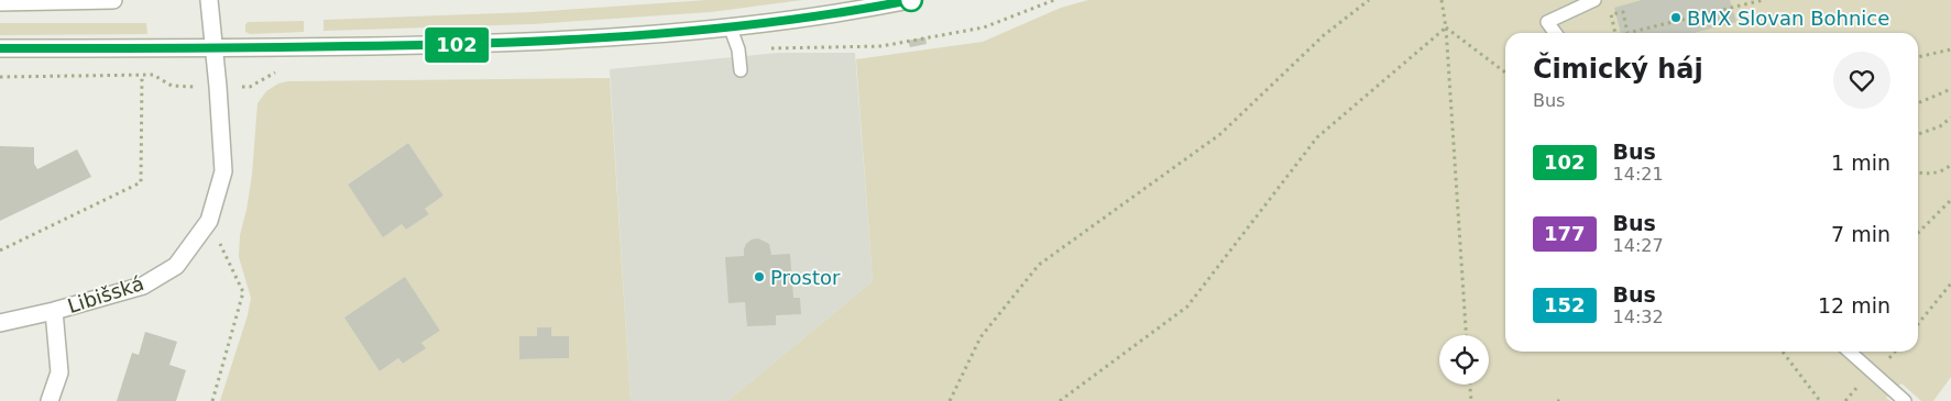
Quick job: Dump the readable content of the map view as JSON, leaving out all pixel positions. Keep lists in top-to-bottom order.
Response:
{
  "streets": {
    "main road": ["Libišská"]
  },
  "places": ["BMX Slovan Bohnice", "Prostor"],
  "lines": ["bus line 102"],
  "page": {
    "on_map": "102",
    "heading": ["Čimický háj", "Bus"],
    "list": [
      {
        "mark": "102",
        "name": "Bus",
        "note": "14:21",
        "value": "1 min"
      },
      {
        "mark": "177",
        "name": "Bus",
        "note": "14:27",
        "value": "7 min"
      },
      {
        "mark": "152",
        "name": "Bus",
        "note": "14:32",
        "value": "12 min"
      }
    ]
  }
}
